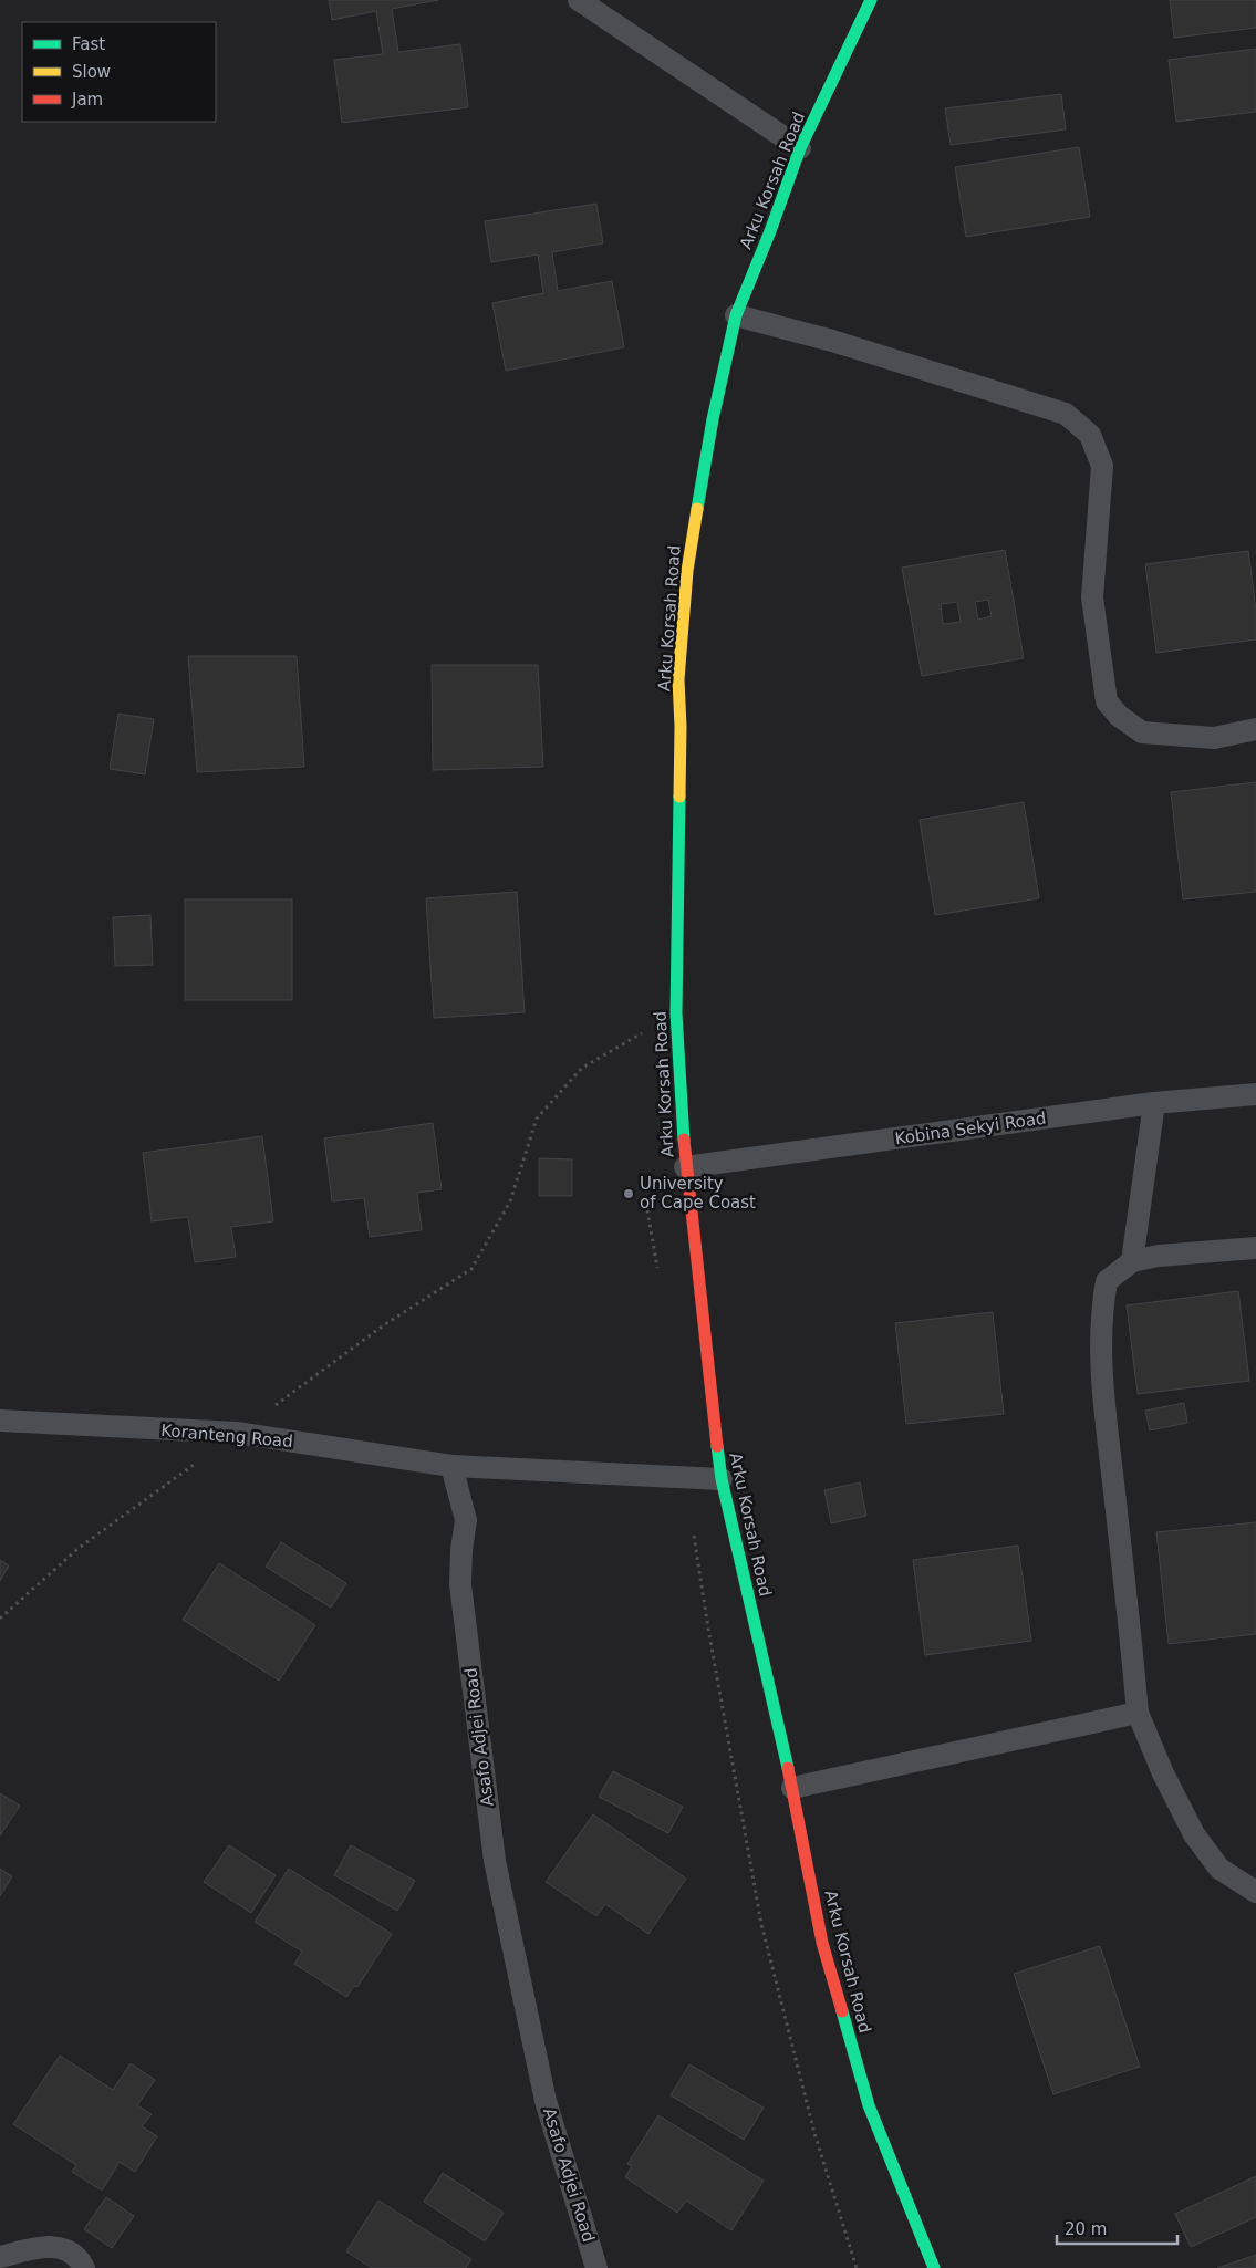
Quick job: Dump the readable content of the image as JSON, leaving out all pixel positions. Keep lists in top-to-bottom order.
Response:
{
  "streets": {
    "street": ["Arku Korsah Road"],
    "lane": ["Kobina Sekyi Road", "Koranteng Road", "Asafo Adjei Road"]
  },
  "crossings": [
    ["Arku Korsah Road", "Kobina Sekyi Road"],
    ["Koranteng Road", "Asafo Adjei Road"]
  ],
  "places": ["University of Cape Coast"],
  "legend": ["Fast", "Slow", "Jam"],
  "scale_bar": "20 m"
}
